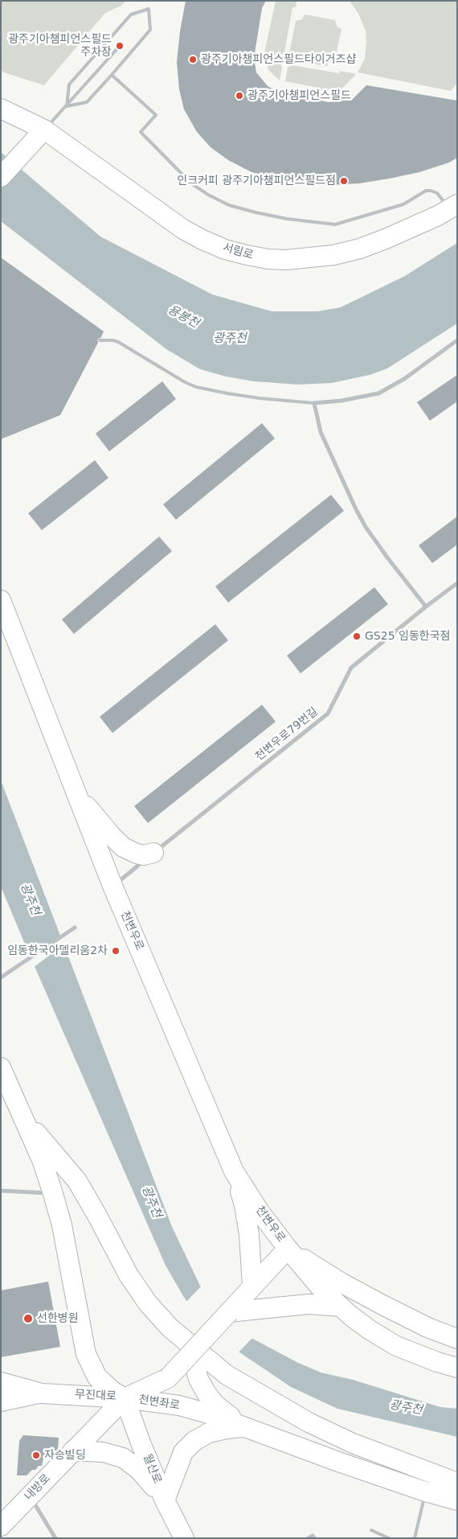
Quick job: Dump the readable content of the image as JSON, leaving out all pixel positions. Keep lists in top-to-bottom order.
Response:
{
  "streets": {
    "street": [
      "서림로",
      "천변우로79번길",
      "천변우로",
      "무진대로",
      "천변좌로",
      "월산로",
      "내방로"
    ]
  },
  "crossings": [
    ["천변우로79번길", "천변우로"],
    ["무진대로", "천변좌로"],
    ["무진대로", "월산로"],
    ["무진대로", "내방로"],
    ["천변좌로", "월산로"],
    ["천변좌로", "내방로"],
    ["월산로", "내방로"]
  ],
  "water": ["용봉천", "광주천"],
  "places": [
    "광주기아챔피언스필드 주차장",
    "광주기아챔피언스필드타이거즈샵",
    "광주기아챔피언스필드",
    "인크커피 광주기아챔피언스필드점",
    "GS25 임동한국점",
    "임동한국아델리움2차",
    "선한병원",
    "자승빌딩"
  ]
}
